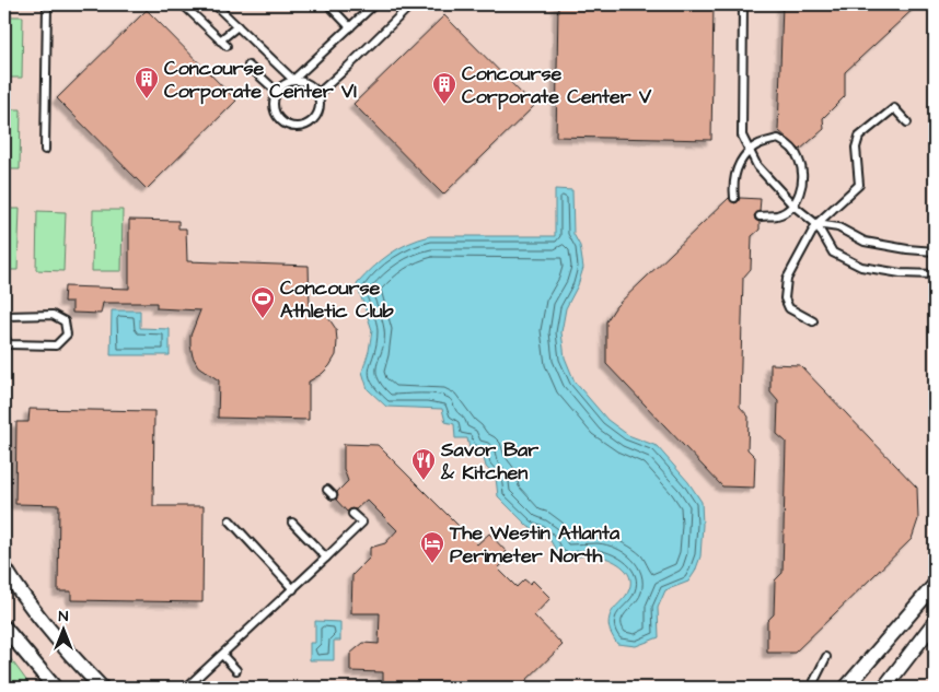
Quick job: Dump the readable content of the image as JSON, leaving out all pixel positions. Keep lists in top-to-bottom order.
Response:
{
  "places": {
    "building": ["Concourse Corporate Center VI", "Concourse Corporate Center V"],
    "sports": ["Concourse Athletic Club"],
    "restaurant": ["Savor Bar & Kitchen"],
    "hotel": ["The Westin Atlanta Perimeter North"]
  },
  "north": "top"
}
